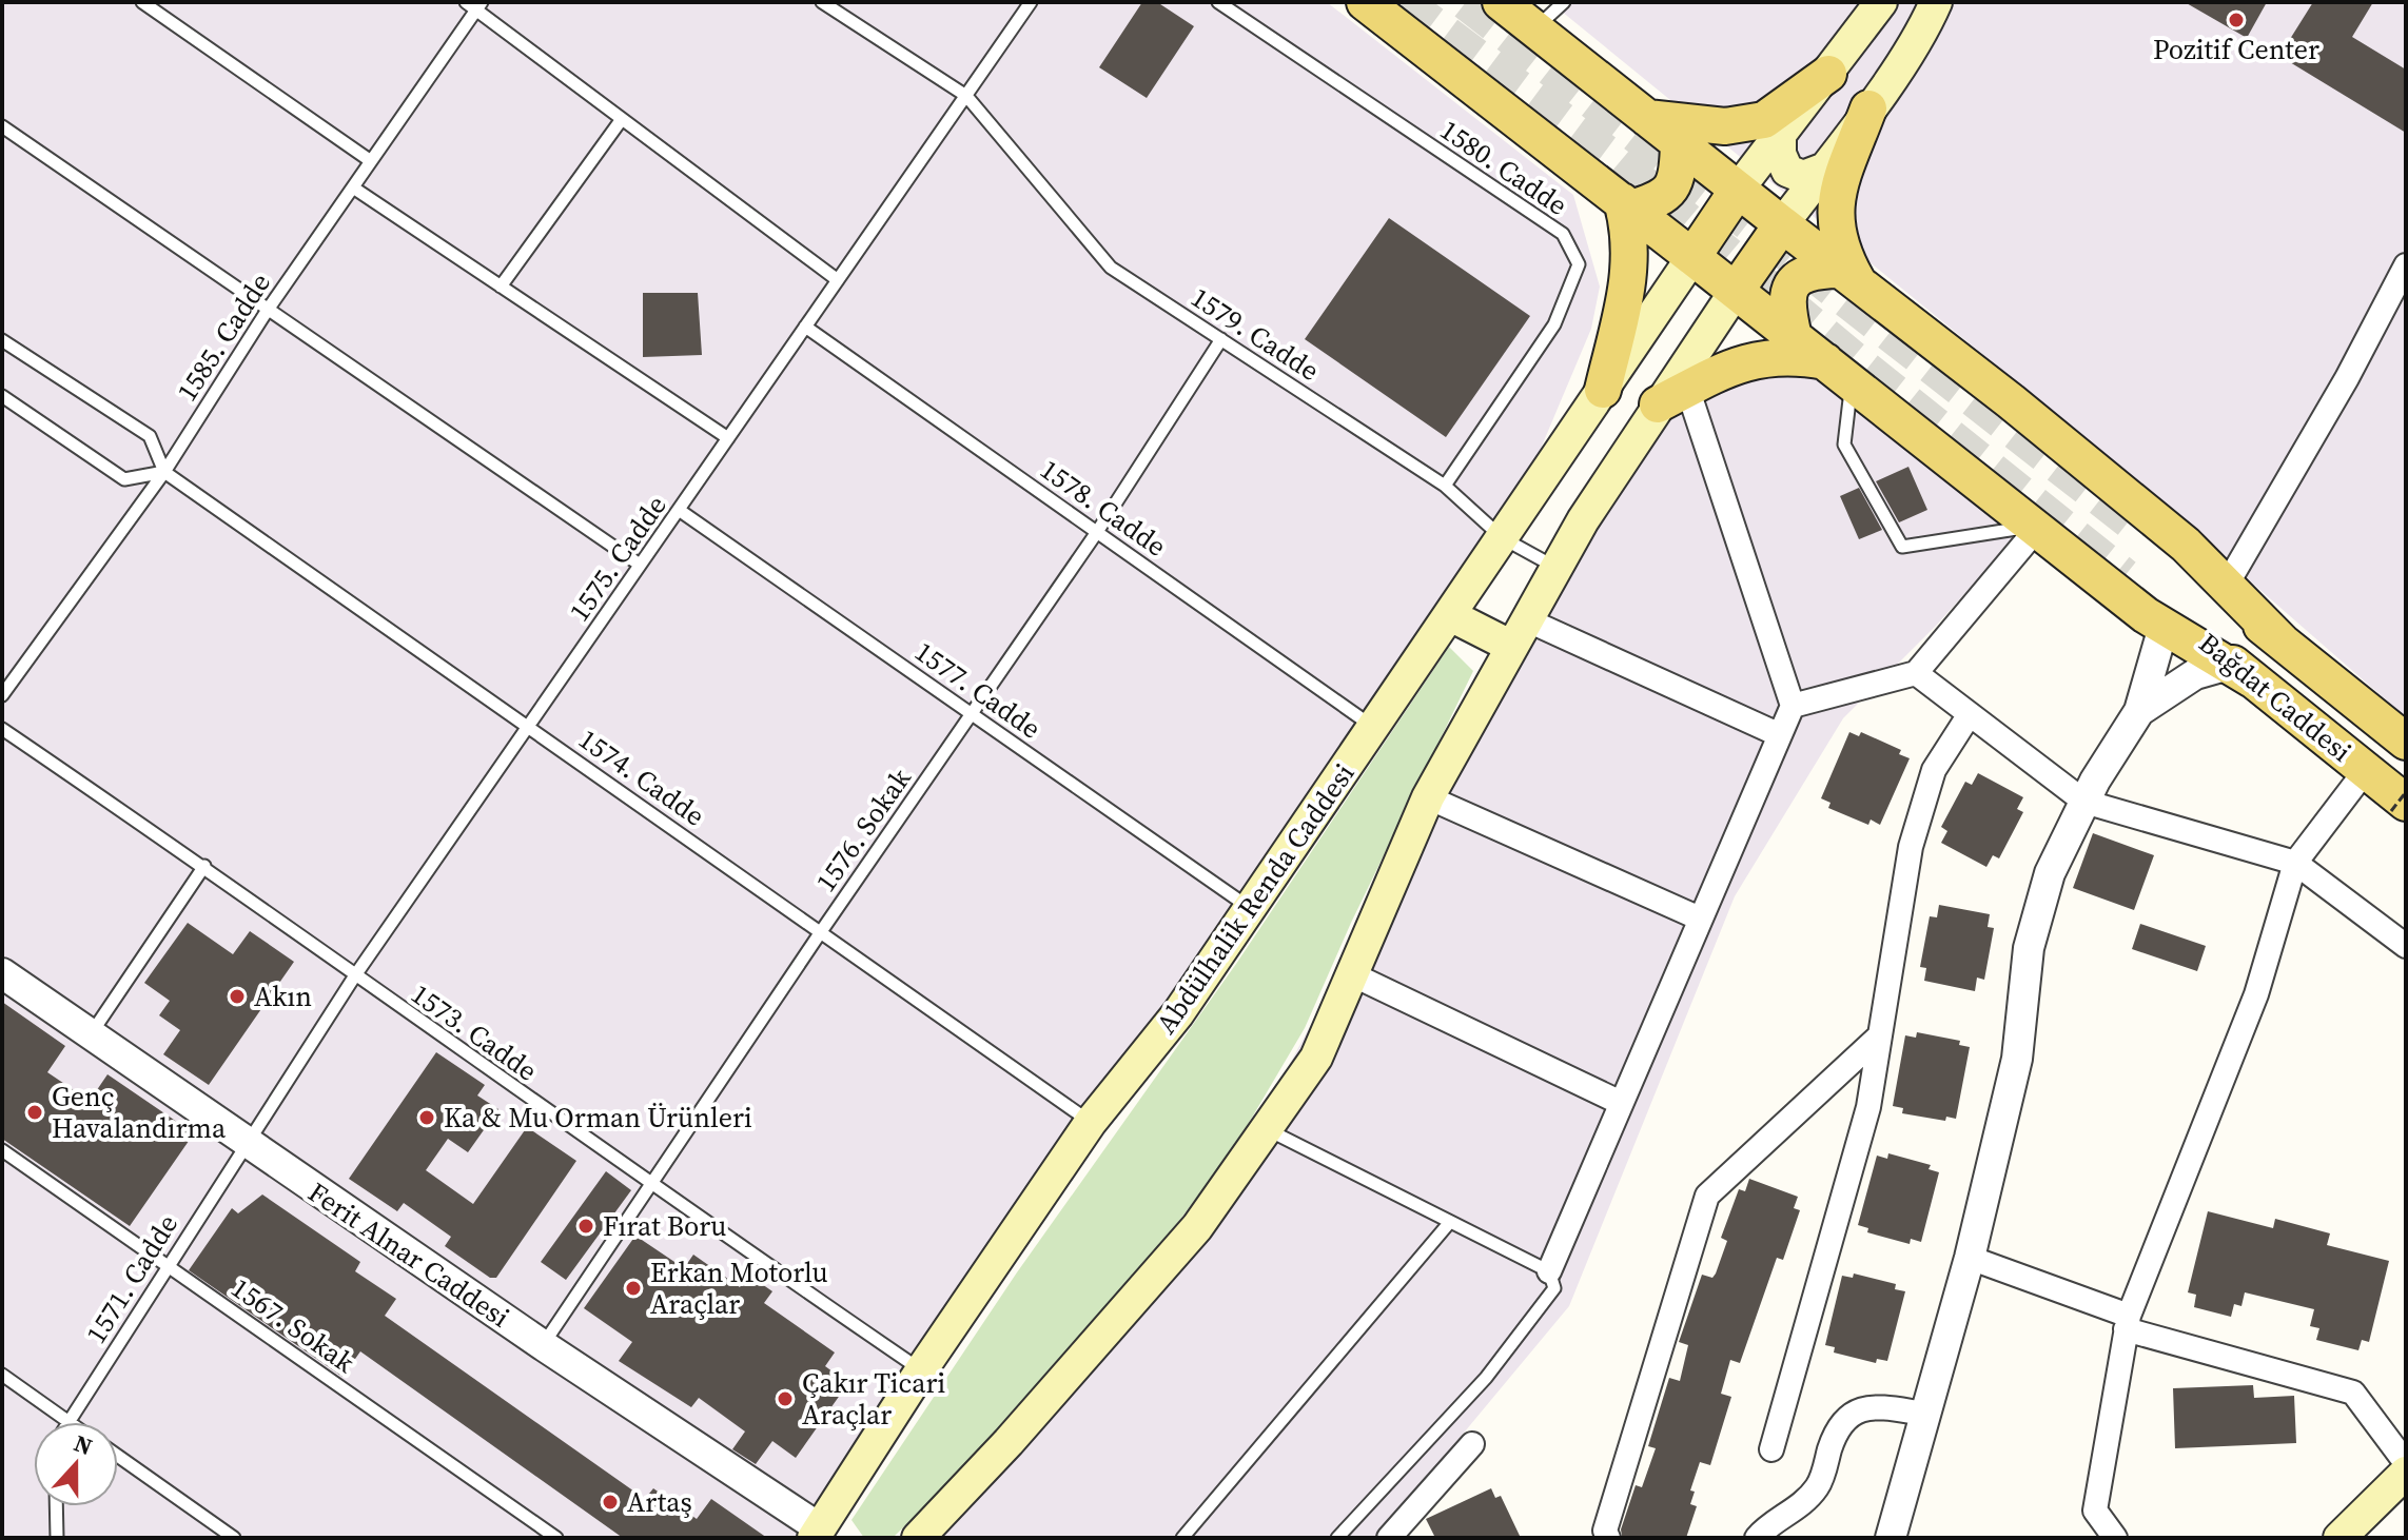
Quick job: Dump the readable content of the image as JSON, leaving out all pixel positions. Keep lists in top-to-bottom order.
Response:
{
  "streets": {
    "main road": ["Bağdat Caddesi", "Abdülhalik Renda Caddesi"],
    "street": ["Ferit Alnar Caddesi"],
    "lane": [
      "1580. Cadde",
      "1579. Cadde",
      "1585. Cadde",
      "1578. Cadde",
      "1575. Cadde",
      "1577. Cadde",
      "1574. Cadde",
      "1576. Sokak",
      "1573. Cadde",
      "1571. Cadde",
      "1567. Sokak"
    ]
  },
  "crossings": [
    ["1580. Cadde", "1579. Cadde"],
    ["1579. Cadde", "1575. Cadde"],
    ["1579. Cadde", "1576. Sokak"],
    ["1579. Cadde", "Abdülhalik Renda Caddesi"],
    ["1585. Cadde", "1574. Cadde"],
    ["1578. Cadde", "1575. Cadde"],
    ["1578. Cadde", "1576. Sokak"],
    ["1578. Cadde", "Abdülhalik Renda Caddesi"],
    ["1575. Cadde", "1577. Cadde"],
    ["1575. Cadde", "1574. Cadde"],
    ["1575. Cadde", "1573. Cadde"],
    ["1575. Cadde", "Ferit Alnar Caddesi"],
    ["1575. Cadde", "1571. Cadde"],
    ["1577. Cadde", "1576. Sokak"],
    ["1577. Cadde", "Abdülhalik Renda Caddesi"],
    ["1574. Cadde", "1576. Sokak"],
    ["1574. Cadde", "Abdülhalik Renda Caddesi"],
    ["1576. Sokak", "1573. Cadde"],
    ["1576. Sokak", "Ferit Alnar Caddesi"],
    ["Abdülhalik Renda Caddesi", "1573. Cadde"],
    ["Abdülhalik Renda Caddesi", "Ferit Alnar Caddesi"],
    ["Ferit Alnar Caddesi", "1571. Cadde"],
    ["1571. Cadde", "1567. Sokak"]
  ],
  "places": [
    "Pozitif Center",
    "Akın",
    "Genç Havalandırma",
    "Ka & Mu Orman Ürünleri",
    "Fırat Boru",
    "Erkan Motorlu Araçlar",
    "Çakır Ticari Araçlar",
    "Artaş"
  ],
  "north": "top"
}
